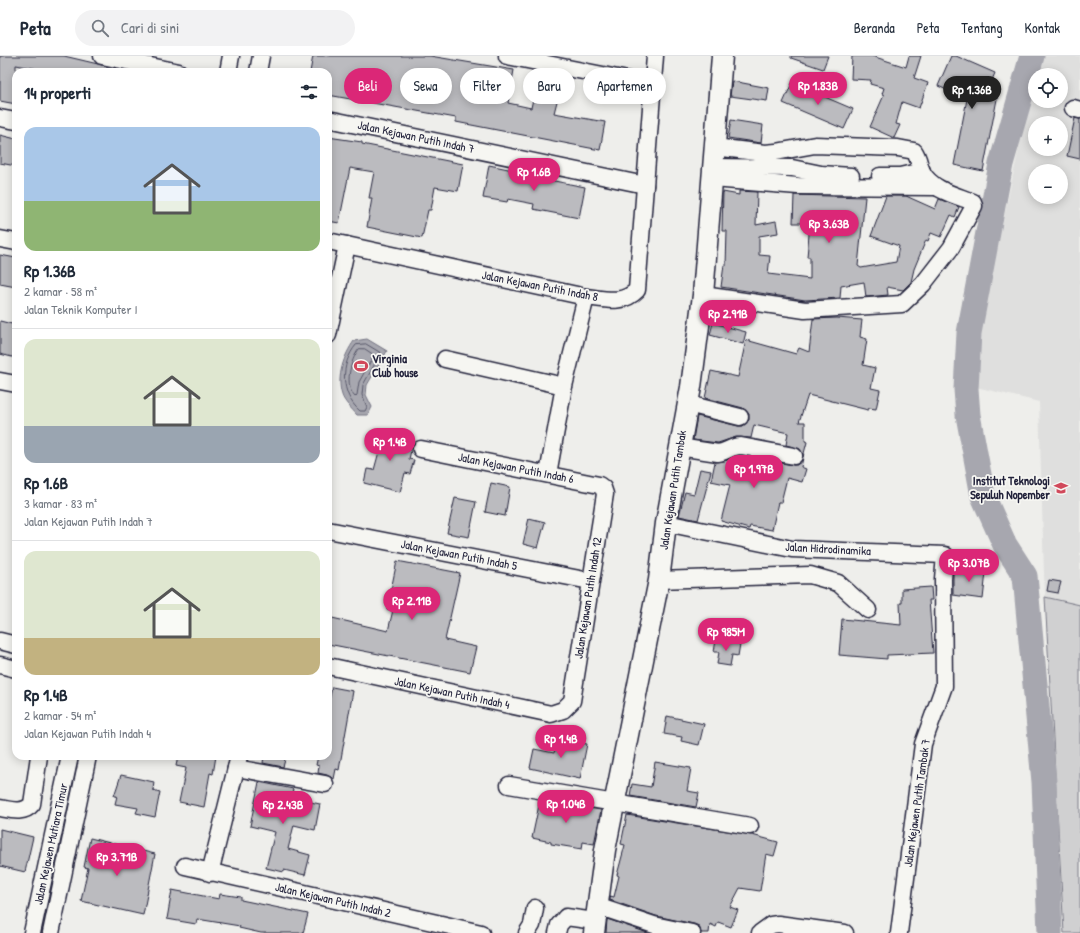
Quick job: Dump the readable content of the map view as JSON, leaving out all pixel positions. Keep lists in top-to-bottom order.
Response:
{
  "streets": {
    "street": [
      "Jalan Kejawan Putih Indah 7",
      "Jalan Kejawan Putih Indah 8",
      "Jalan Kejawan Putih Indah 6",
      "Jalan Kejawan Putih Tambak",
      "Jalan Hidrodinamika",
      "Jalan Kejawan Putih Indah 5",
      "Jalan Kejawan Putih Indah 12",
      "Jalan Kejawan Putih Indah 4",
      "Jalan Kejawen Putih Tambak 7",
      "Jalan Kejawen Mutiara Timur",
      "Jalan Kejawan Putih Indah 2"
    ]
  },
  "crossings": [
    ["Jalan Kejawan Putih Indah 7", "Jalan Kejawan Putih Indah 8"],
    ["Jalan Kejawan Putih Indah 6", "Jalan Kejawan Putih Indah 12"],
    ["Jalan Kejawan Putih Tambak", "Jalan Hidrodinamika"],
    ["Jalan Hidrodinamika", "Jalan Kejawen Putih Tambak 7"],
    ["Jalan Kejawan Putih Indah 5", "Jalan Kejawan Putih Indah 12"],
    ["Jalan Kejawan Putih Indah 12", "Jalan Kejawan Putih Indah 4"]
  ],
  "places": {
    "sports": ["Virginia Club house"],
    "school or university": ["Institut Teknologi Sepuluh Nopember"]
  },
  "page": {
    "header": "Peta",
    "search": "Cari di sini",
    "nav": [
      "Beranda",
      "Peta",
      "Tentang",
      "Kontak"
    ],
    "map_buttons": ["+", "−"],
    "chip": [
      "Beli",
      "Sewa",
      "Filter",
      "Baru",
      "Apartemen"
    ],
    "heading": "14 properti",
    "price": [
      "Rp 1.83B",
      "Rp 1.36B",
      "Rp 1.6B",
      "Rp 3.63B",
      "Rp 2.91B",
      "Rp 1.4B",
      "Rp 1.97B",
      "Rp 3.07B",
      "Rp 2.11B",
      "Rp 985M",
      "Rp 1.4B",
      "Rp 1.04B",
      "Rp 2.43B",
      "Rp 3.71B"
    ],
    "list": [
      {
        "name": "Rp 1.36B",
        "note": "2 kamar · 58 m² · Jalan Teknik Komputer I"
      },
      {
        "name": "Rp 1.6B",
        "note": "3 kamar · 83 m² · Jalan Kejawan Putih Indah 7"
      },
      {
        "name": "Rp 1.4B",
        "note": "2 kamar · 54 m² · Jalan Kejawan Putih Indah 4"
      }
    ]
  }
}
